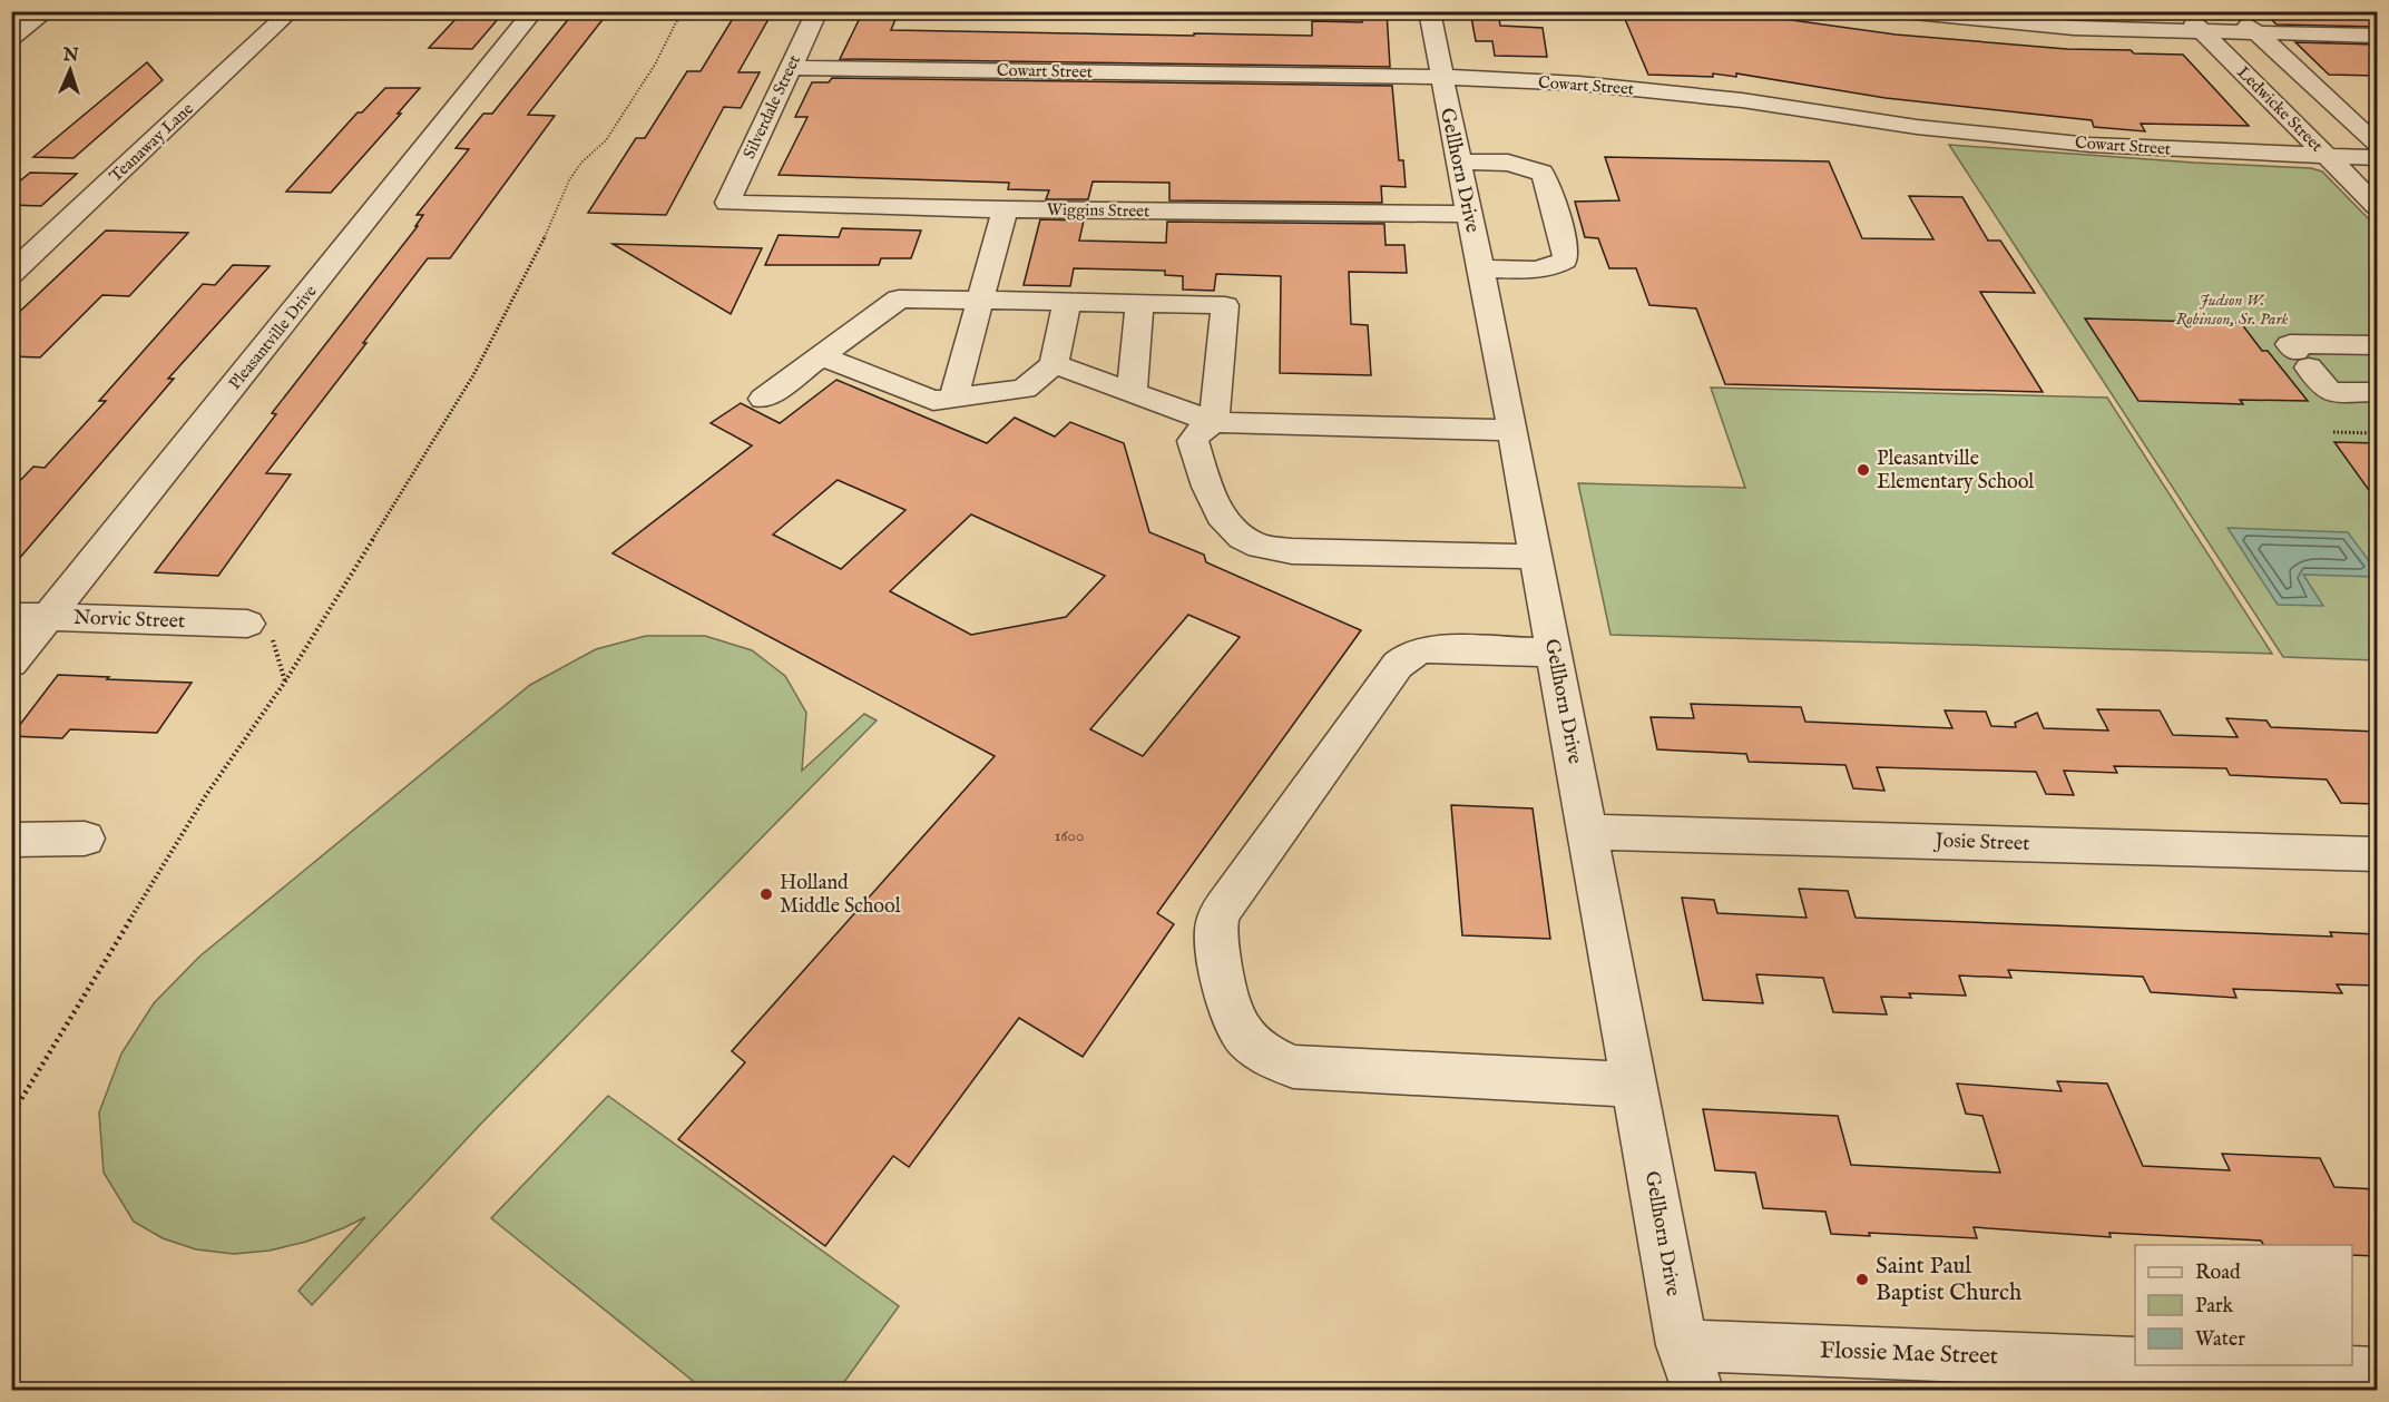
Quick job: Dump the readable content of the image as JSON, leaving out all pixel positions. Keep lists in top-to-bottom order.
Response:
{
  "streets": {
    "street": [
      "Cowart Street",
      "Silverdale Street",
      "Ledwicke Street",
      "Teanaway Lane",
      "Gellhorn Drive",
      "Wiggins Street",
      "Pleasantville Drive",
      "Norvic Street",
      "Josie Street",
      "Flossie Mae Street"
    ]
  },
  "crossings": [
    ["Cowart Street", "Silverdale Street"],
    ["Cowart Street", "Ledwicke Street"],
    ["Cowart Street", "Gellhorn Drive"],
    ["Silverdale Street", "Wiggins Street"],
    ["Gellhorn Drive", "Wiggins Street"],
    ["Gellhorn Drive", "Josie Street"],
    ["Gellhorn Drive", "Flossie Mae Street"],
    ["Pleasantville Drive", "Norvic Street"]
  ],
  "parks": ["Judson W. Robinson, Sr. Park"],
  "places": ["Pleasantville Elementary School", "Holland Middle School", "Saint Paul Baptist Church"],
  "house_numbers": ["1600"],
  "legend": ["Road", "Park", "Water"],
  "north": "top"
}
